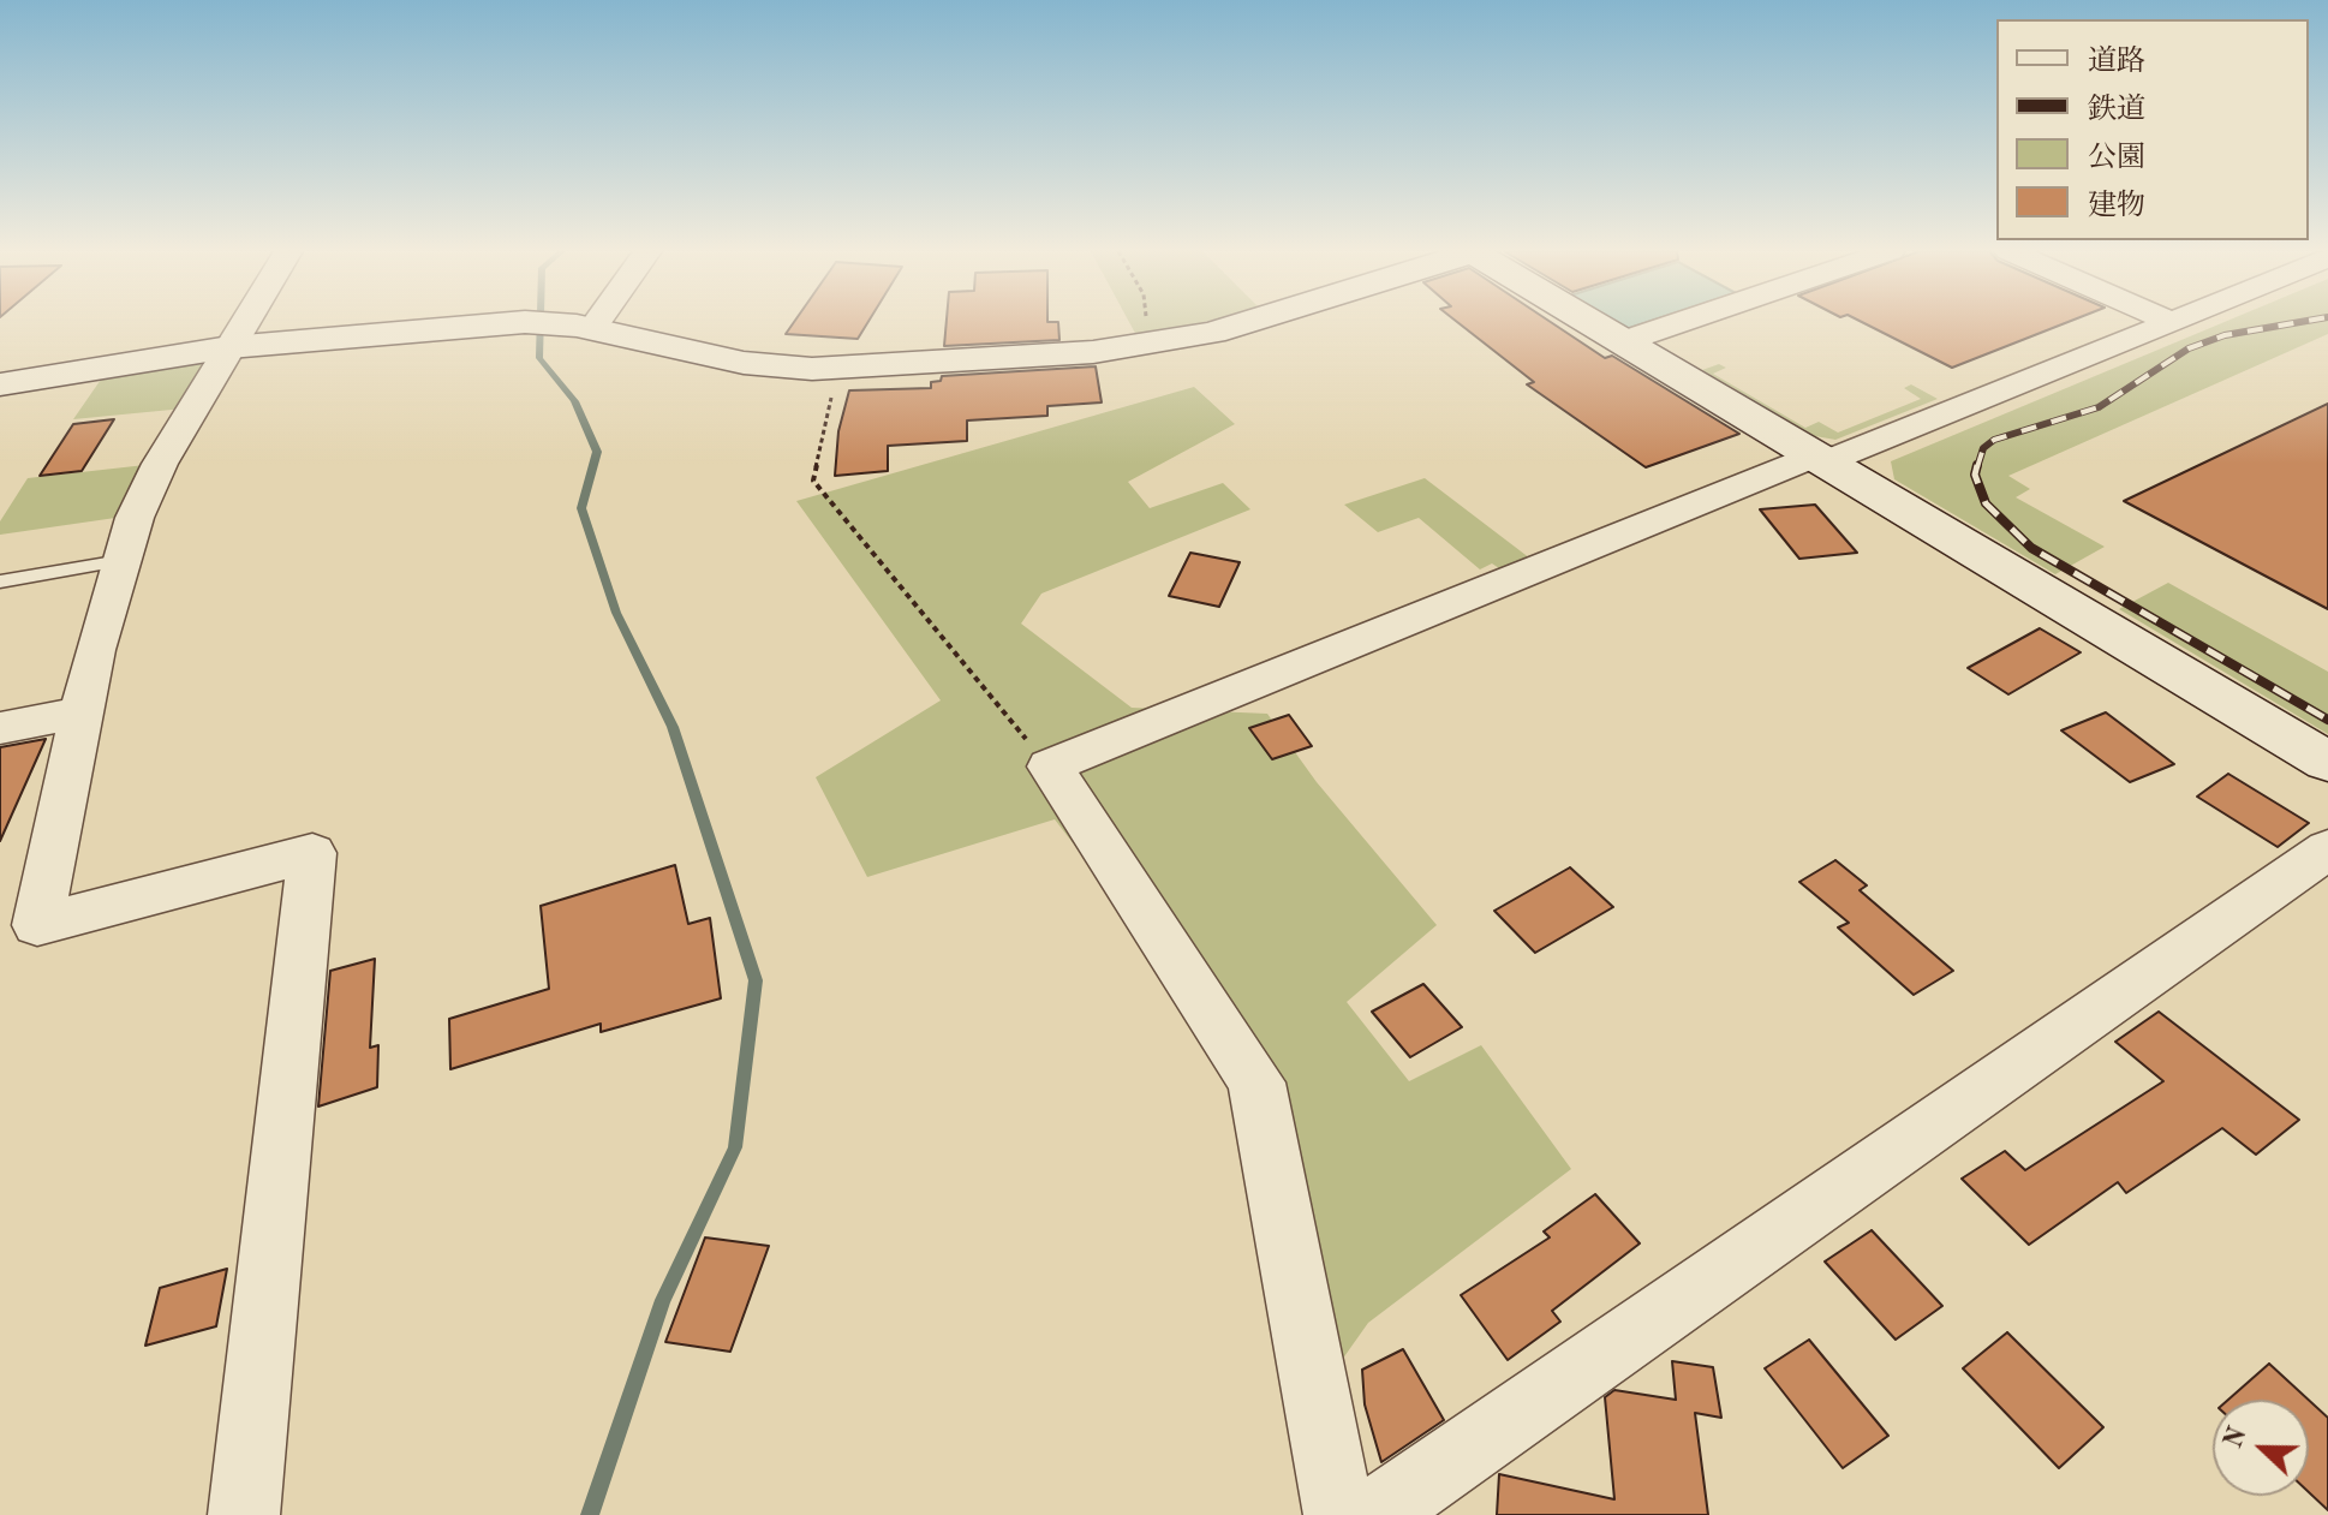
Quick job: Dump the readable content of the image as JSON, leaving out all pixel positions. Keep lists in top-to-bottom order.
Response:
{
  "legend": [
    "道路",
    "鉄道",
    "公園",
    "建物"
  ],
  "north": "left"
}
